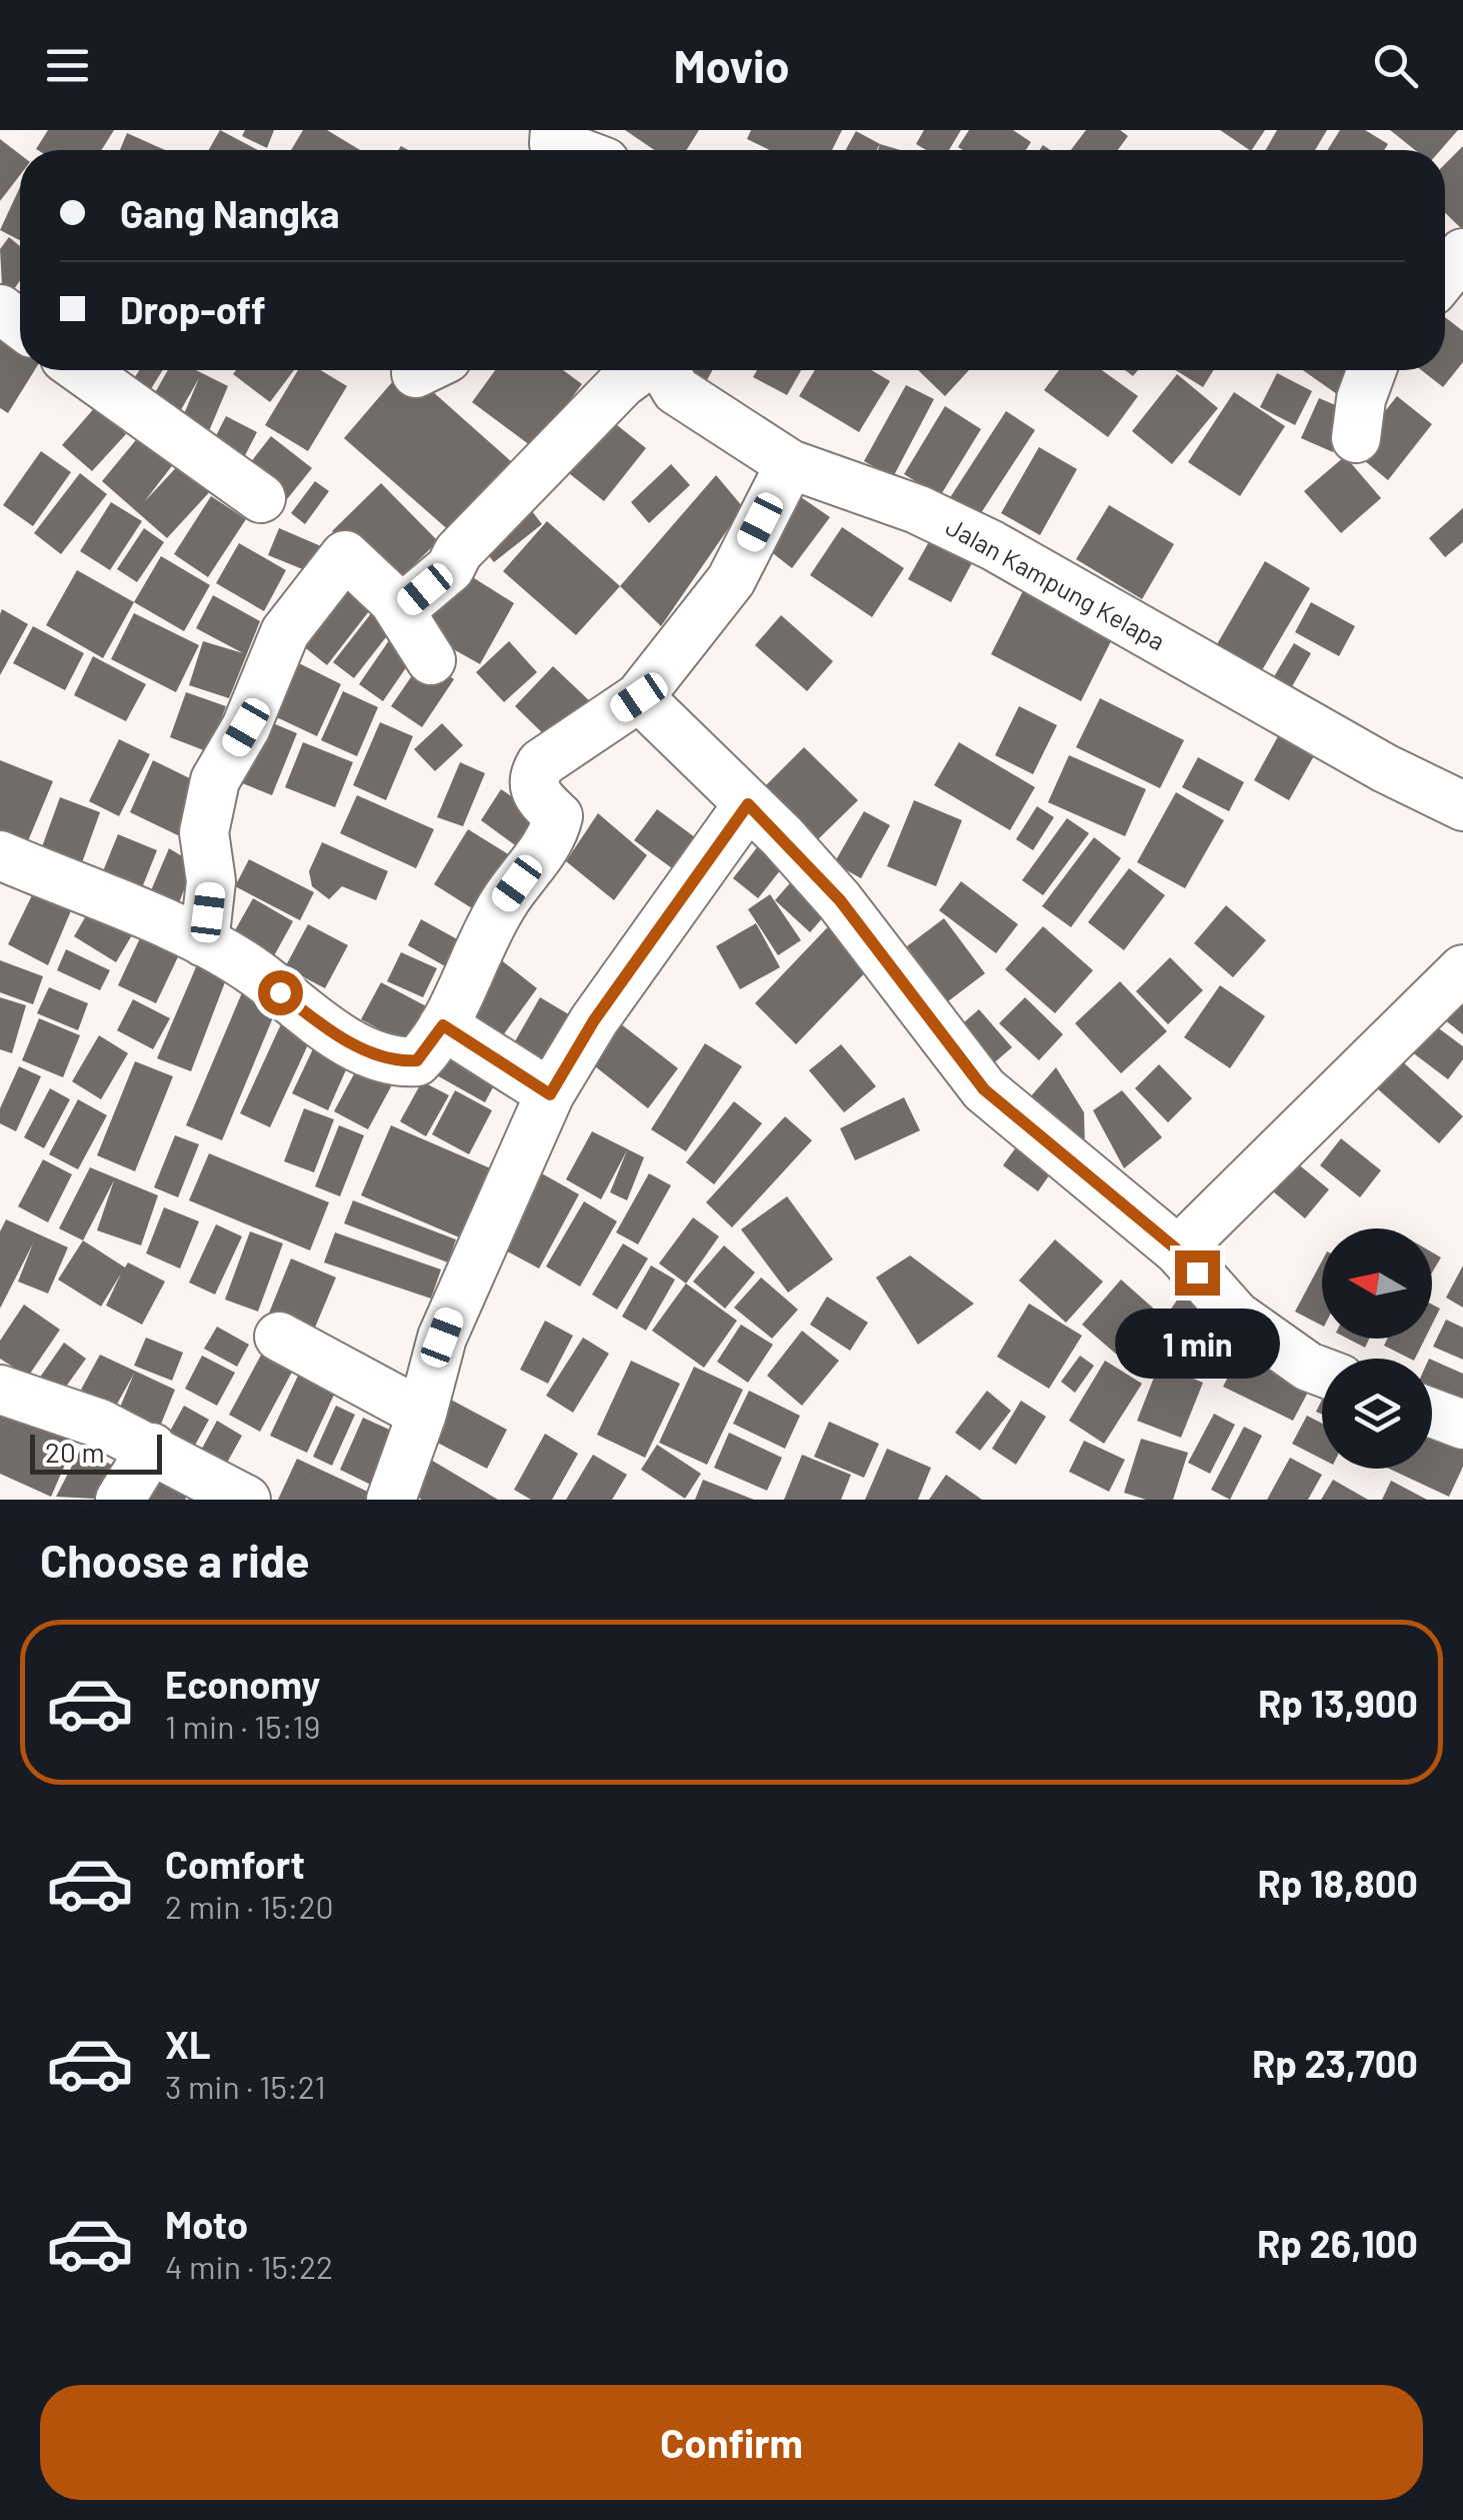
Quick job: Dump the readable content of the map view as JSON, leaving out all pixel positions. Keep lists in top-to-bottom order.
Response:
{
  "streets": {
    "street": ["Jalan Kampung Kelapa"]
  },
  "scale_bar": "20 m",
  "north": "left",
  "page": {
    "header": "Movio",
    "banner": ["Gang Nangka", "Drop-off"],
    "bubble": "1 min",
    "scale": "20 m",
    "heading": "Choose a ride",
    "list": [
      {
        "name": "Economy",
        "note": "1 min · 15:19",
        "value": "Rp 13,900"
      },
      {
        "name": "Comfort",
        "note": "2 min · 15:20",
        "value": "Rp 18,800"
      },
      {
        "name": "XL",
        "note": "3 min · 15:21",
        "value": "Rp 23,700"
      },
      {
        "name": "Moto",
        "note": "4 min · 15:22",
        "value": "Rp 26,100"
      }
    ],
    "buttons": "Confirm"
  }
}
